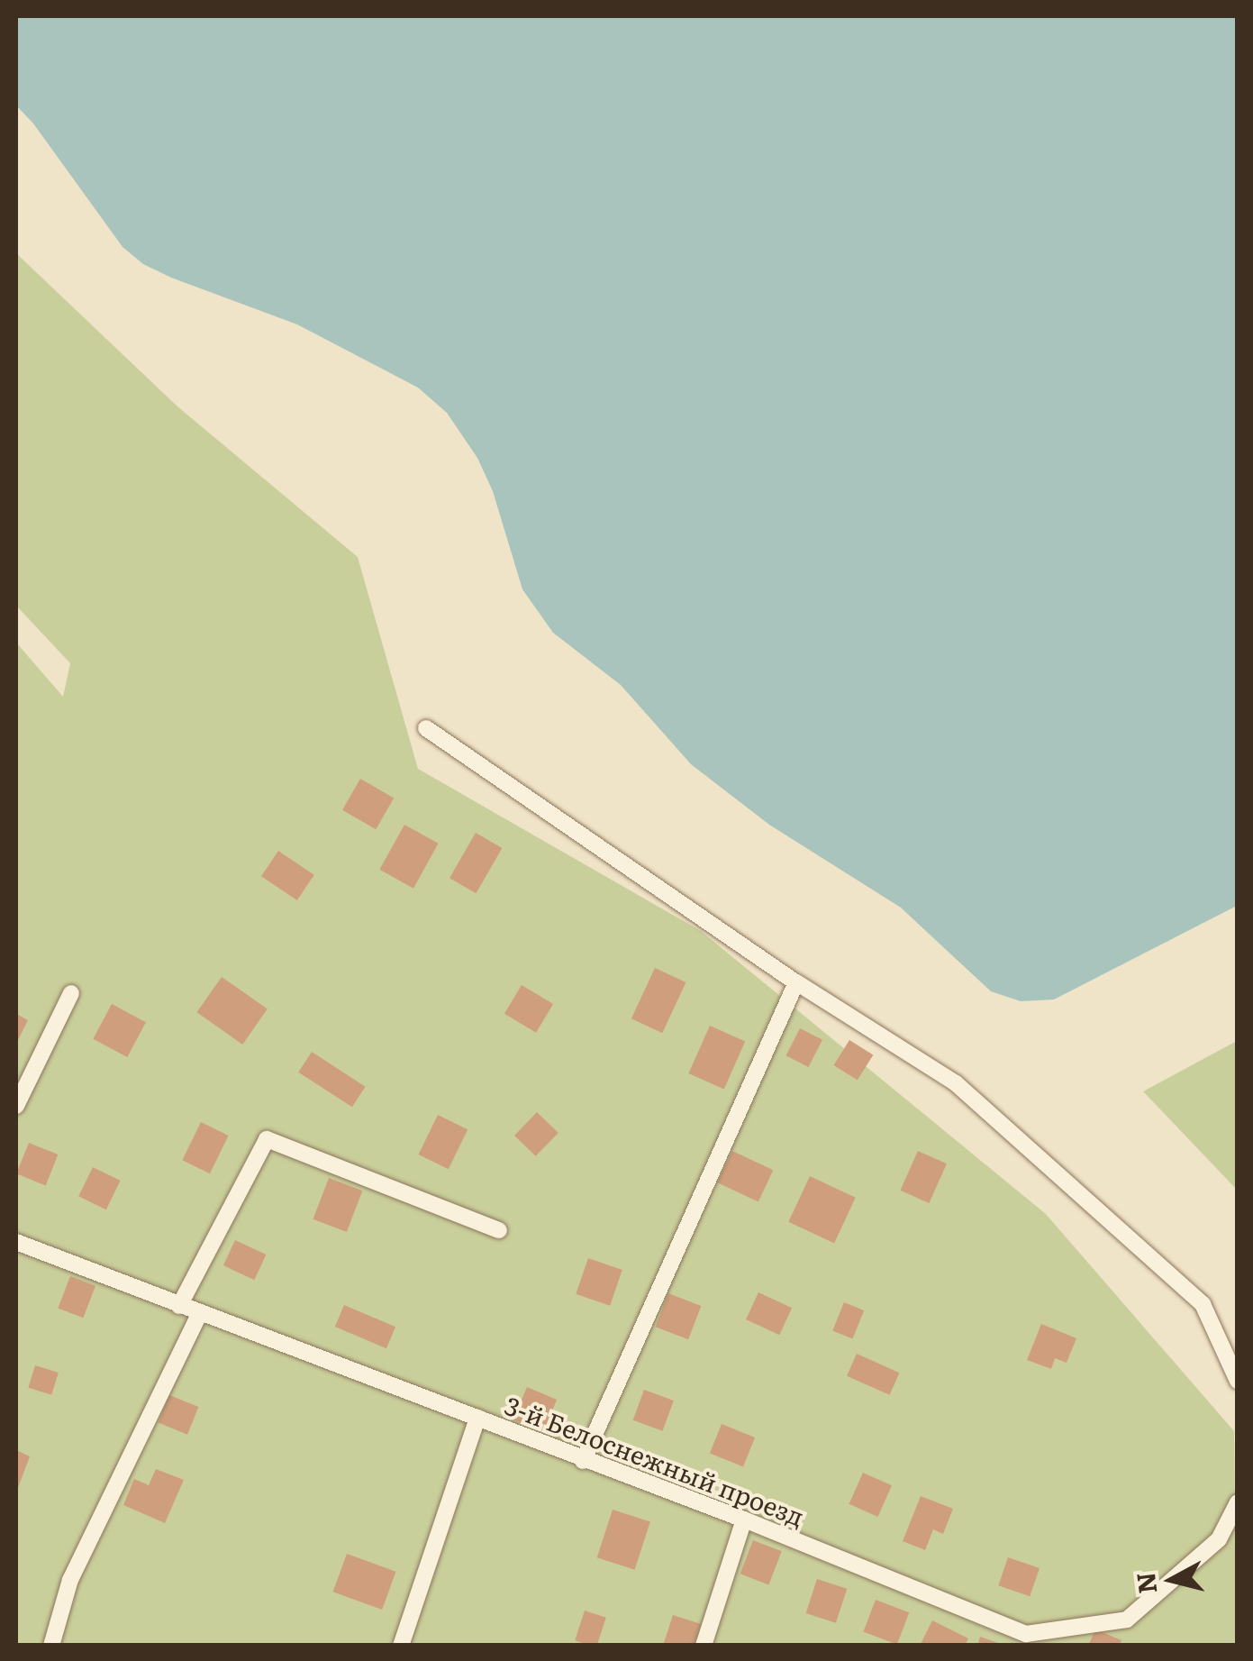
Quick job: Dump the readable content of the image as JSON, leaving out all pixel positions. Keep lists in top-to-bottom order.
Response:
{
  "streets": {
    "lane": ["3-й Белоснежный проезд"]
  },
  "north": "left"
}
